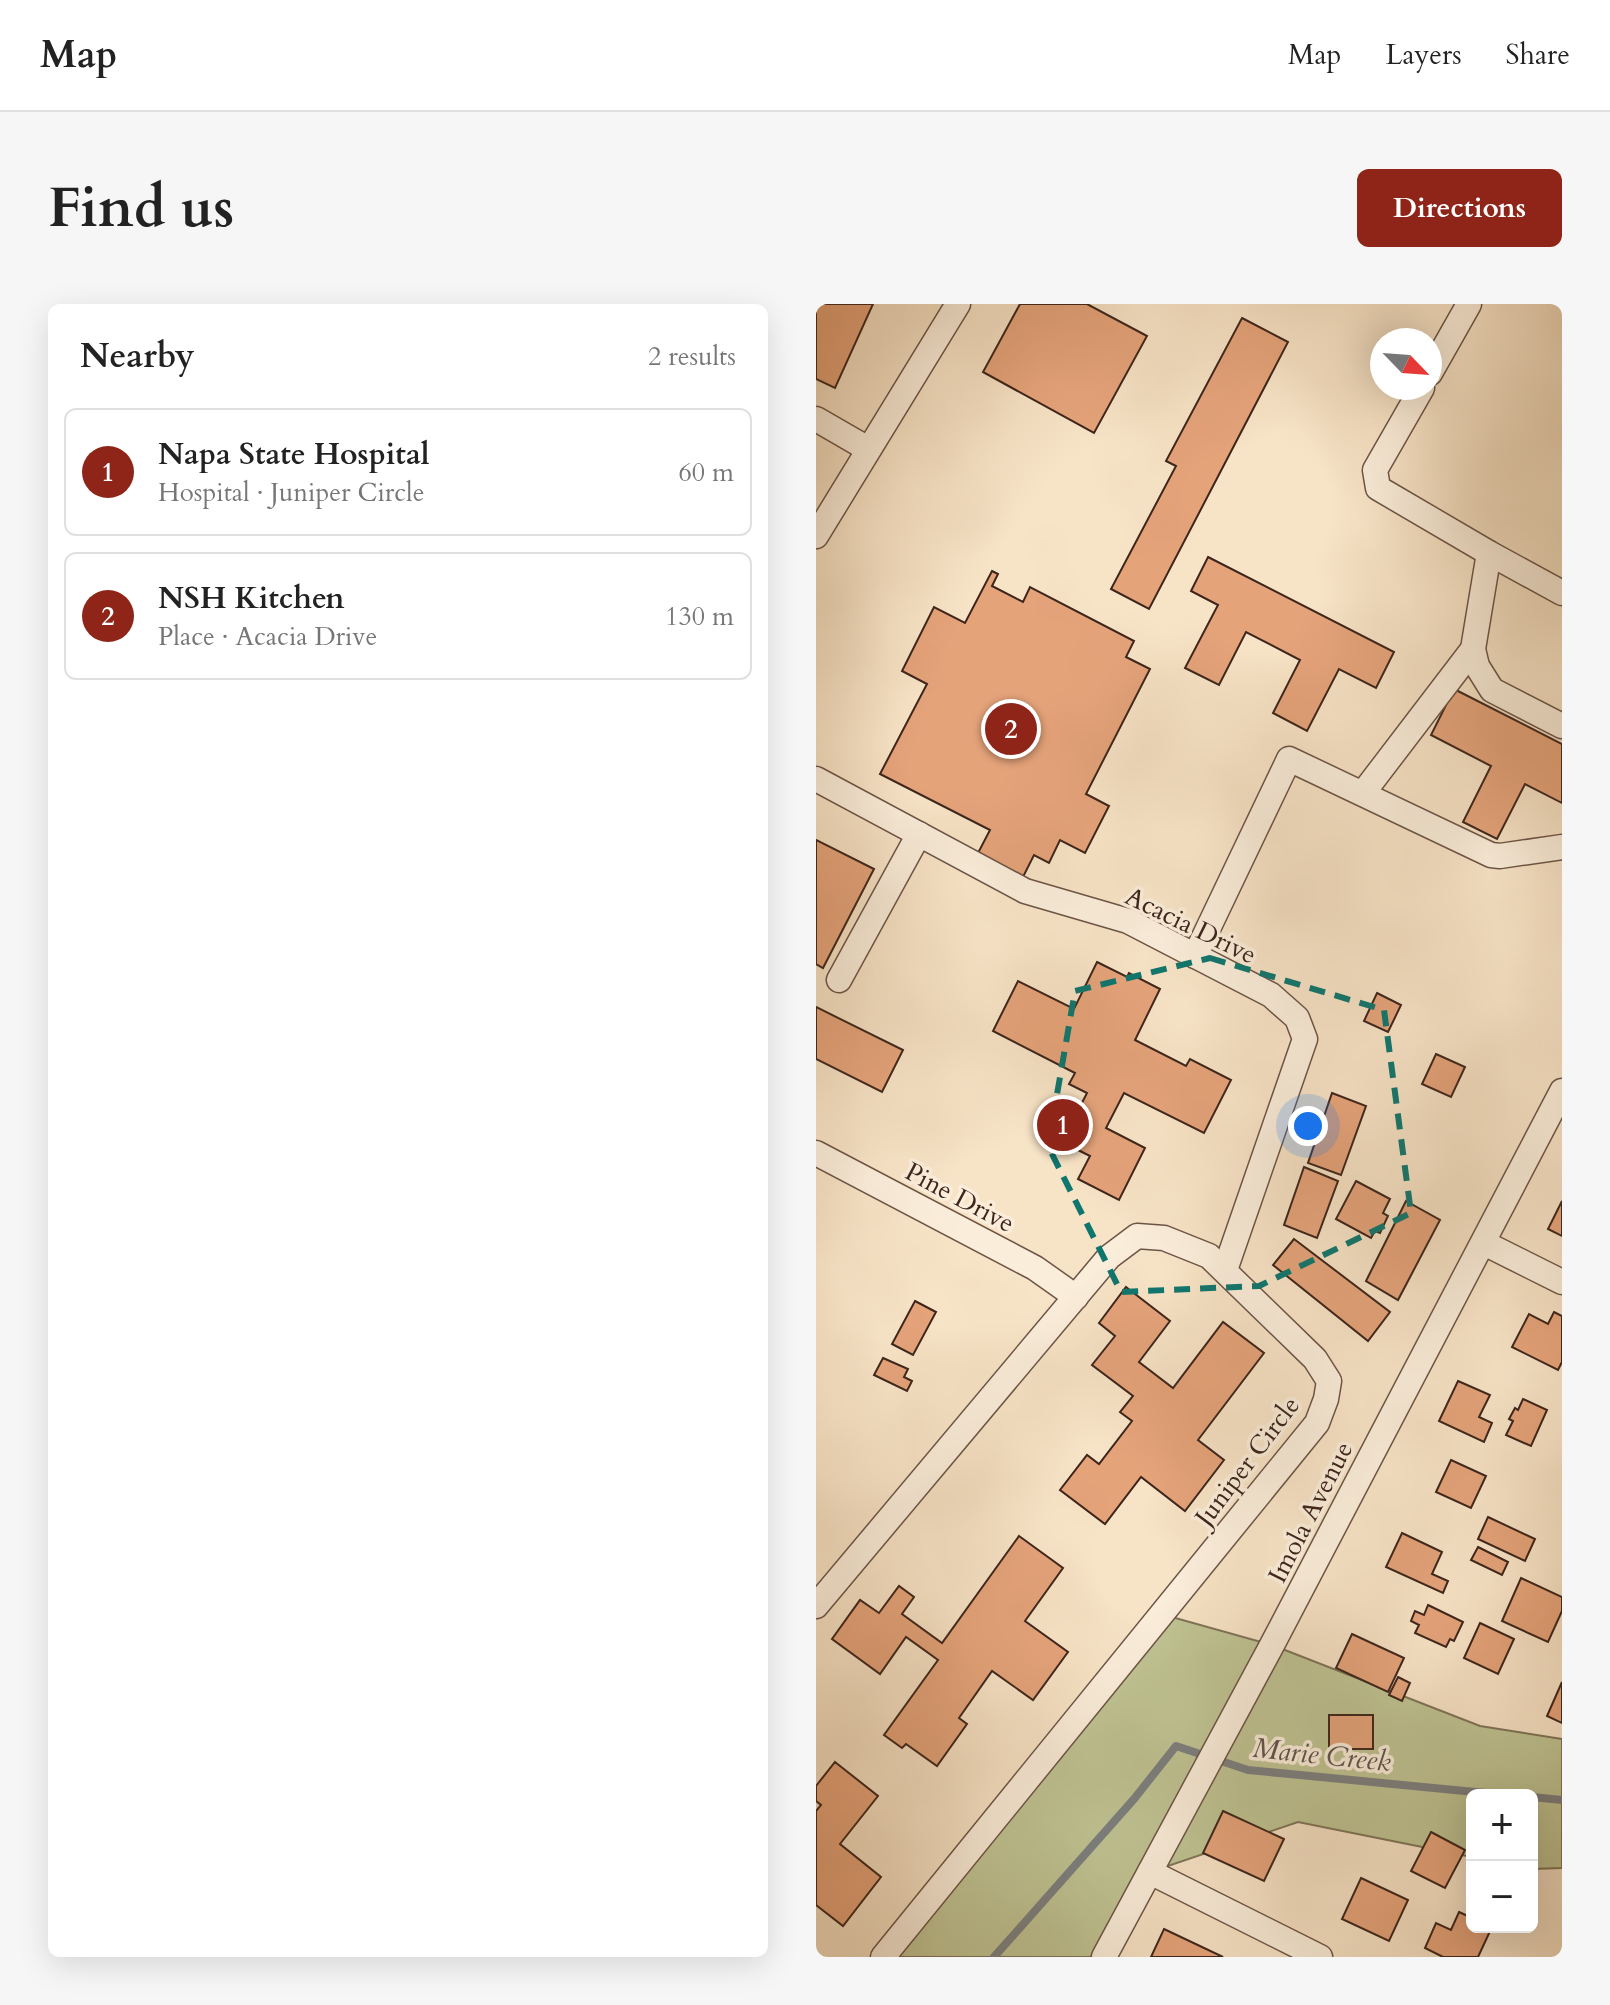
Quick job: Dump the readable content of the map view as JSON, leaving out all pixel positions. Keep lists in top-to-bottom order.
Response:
{
  "streets": {
    "street": [
      "Acacia Drive",
      "Pine Drive",
      "Juniper Circle",
      "Imola Avenue"
    ]
  },
  "crossings": [
    ["Acacia Drive", "Juniper Circle"],
    ["Pine Drive", "Juniper Circle"]
  ],
  "water": ["Marie Creek"],
  "north": "bottom right",
  "page": {
    "header": "Map",
    "nav": ["Map", "Layers", "Share"],
    "buttons": "Directions",
    "title": "Find us",
    "heading": ["Nearby", "2 results"],
    "list": [
      {
        "mark": "1",
        "name": "Napa State Hospital",
        "note": "Hospital · Juniper Circle",
        "value": "60 m"
      },
      {
        "mark": "2",
        "name": "NSH Kitchen",
        "note": "Place · Acacia Drive",
        "value": "130 m"
      }
    ],
    "pins": ["2", "1"],
    "map_buttons": ["+", "−"]
  }
}
